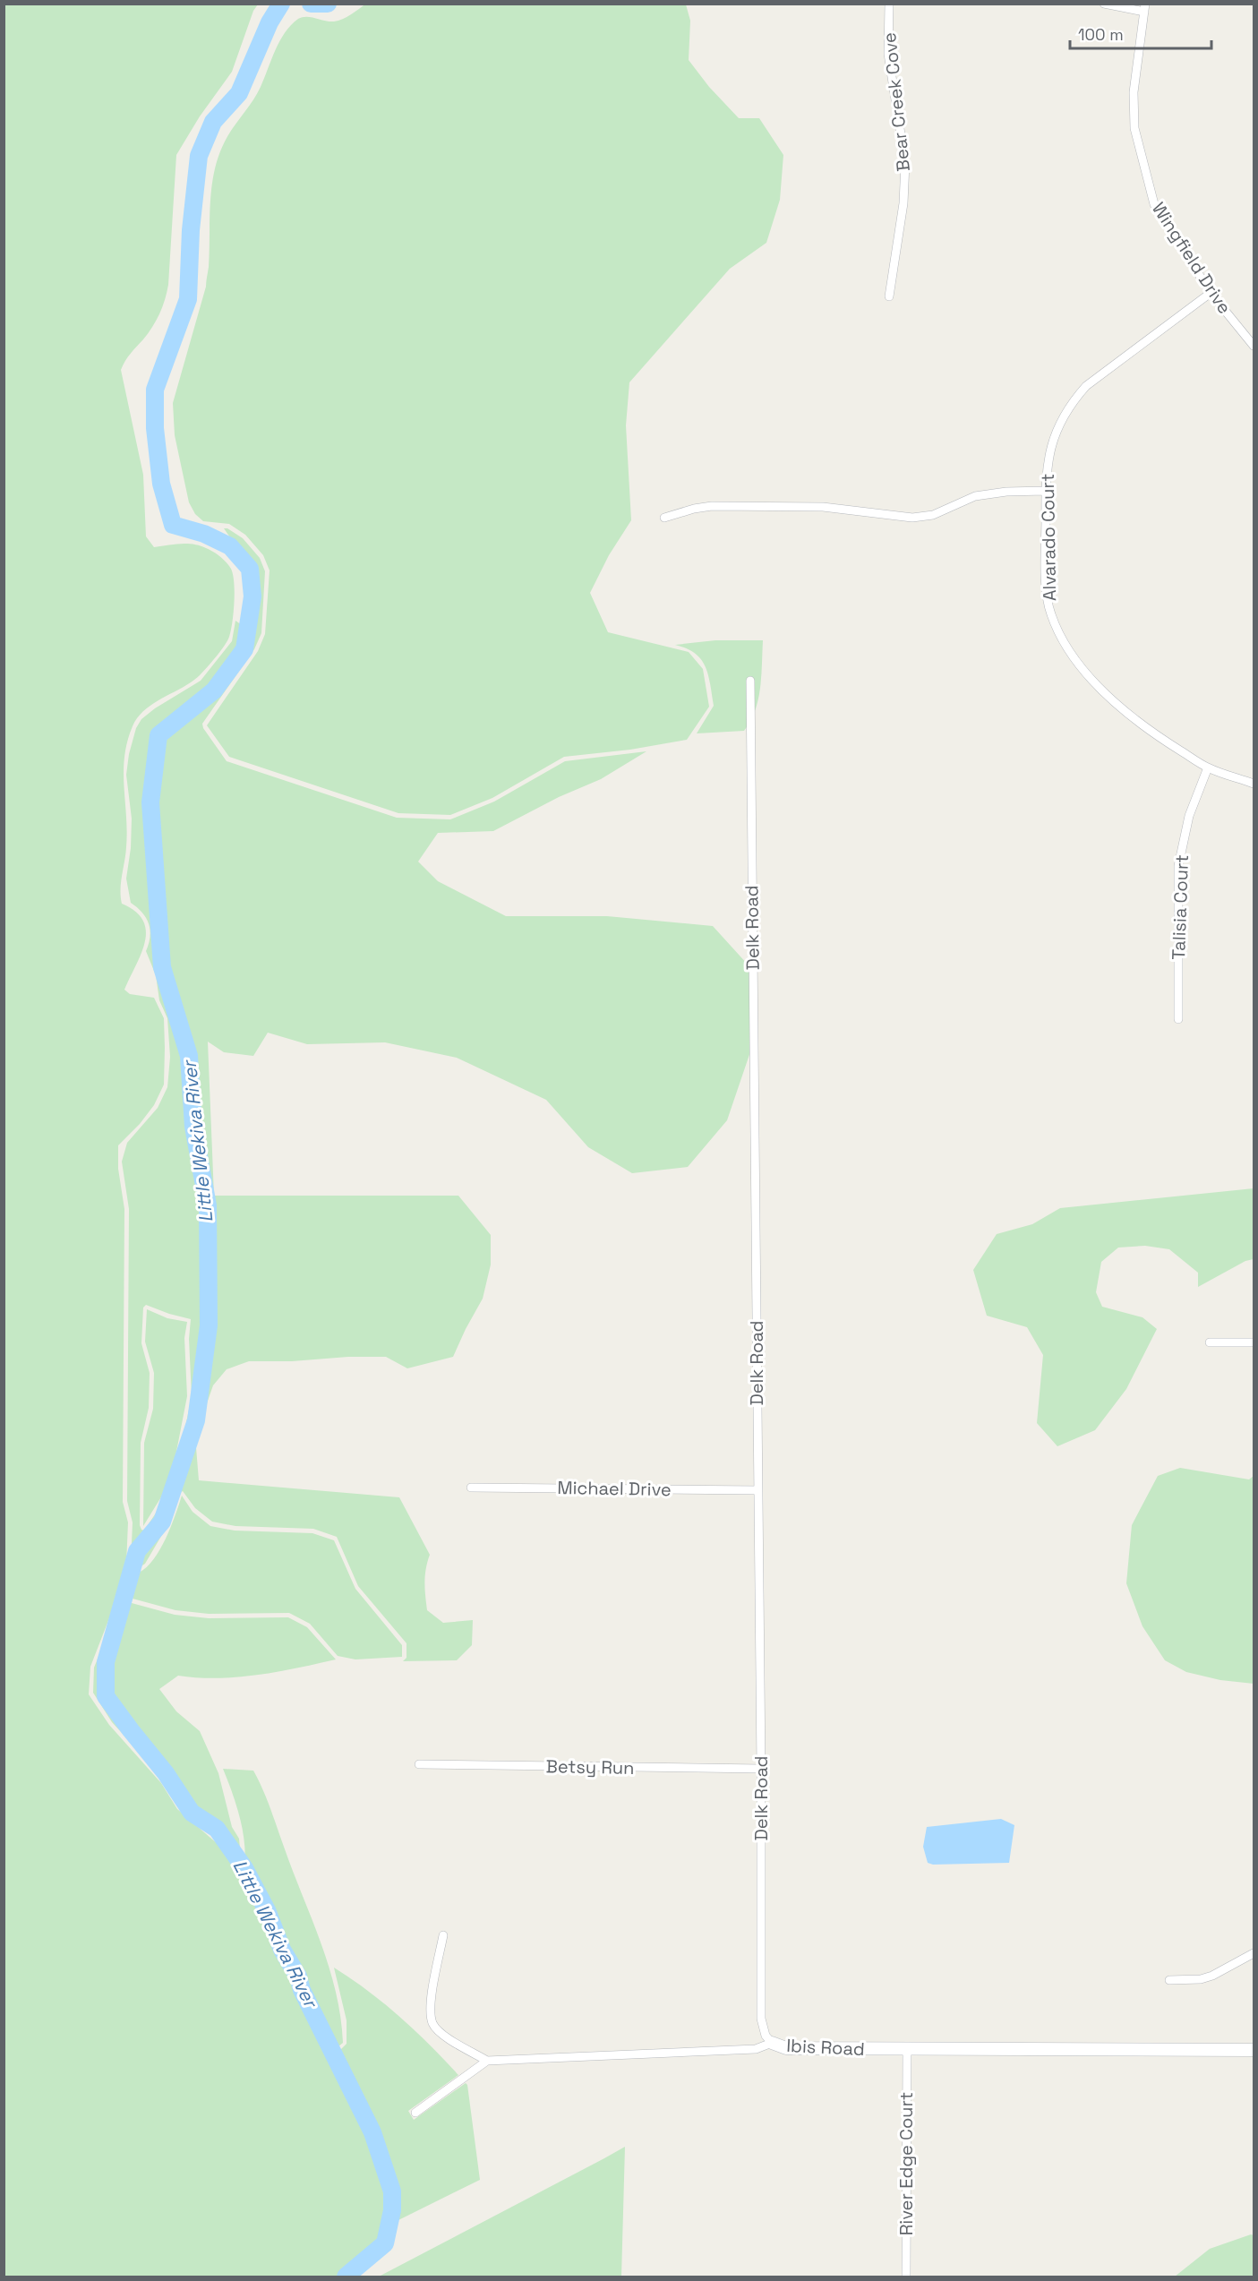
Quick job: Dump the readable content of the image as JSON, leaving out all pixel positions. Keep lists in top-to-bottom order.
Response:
{
  "streets": {
    "street": [
      "Bear Creek Cove",
      "Wingfield Drive",
      "Alvarado Court",
      "Talisia Court",
      "Delk Road",
      "Michael Drive",
      "Betsy Run",
      "Ibis Road",
      "River Edge Court"
    ]
  },
  "crossings": [
    ["Wingfield Drive", "Alvarado Court"],
    ["Alvarado Court", "Talisia Court"],
    ["Delk Road", "Michael Drive"],
    ["Delk Road", "Betsy Run"],
    ["Delk Road", "Ibis Road"],
    ["Ibis Road", "River Edge Court"]
  ],
  "water": ["Little Wekiva River"],
  "scale_bar": "100 m"
}
